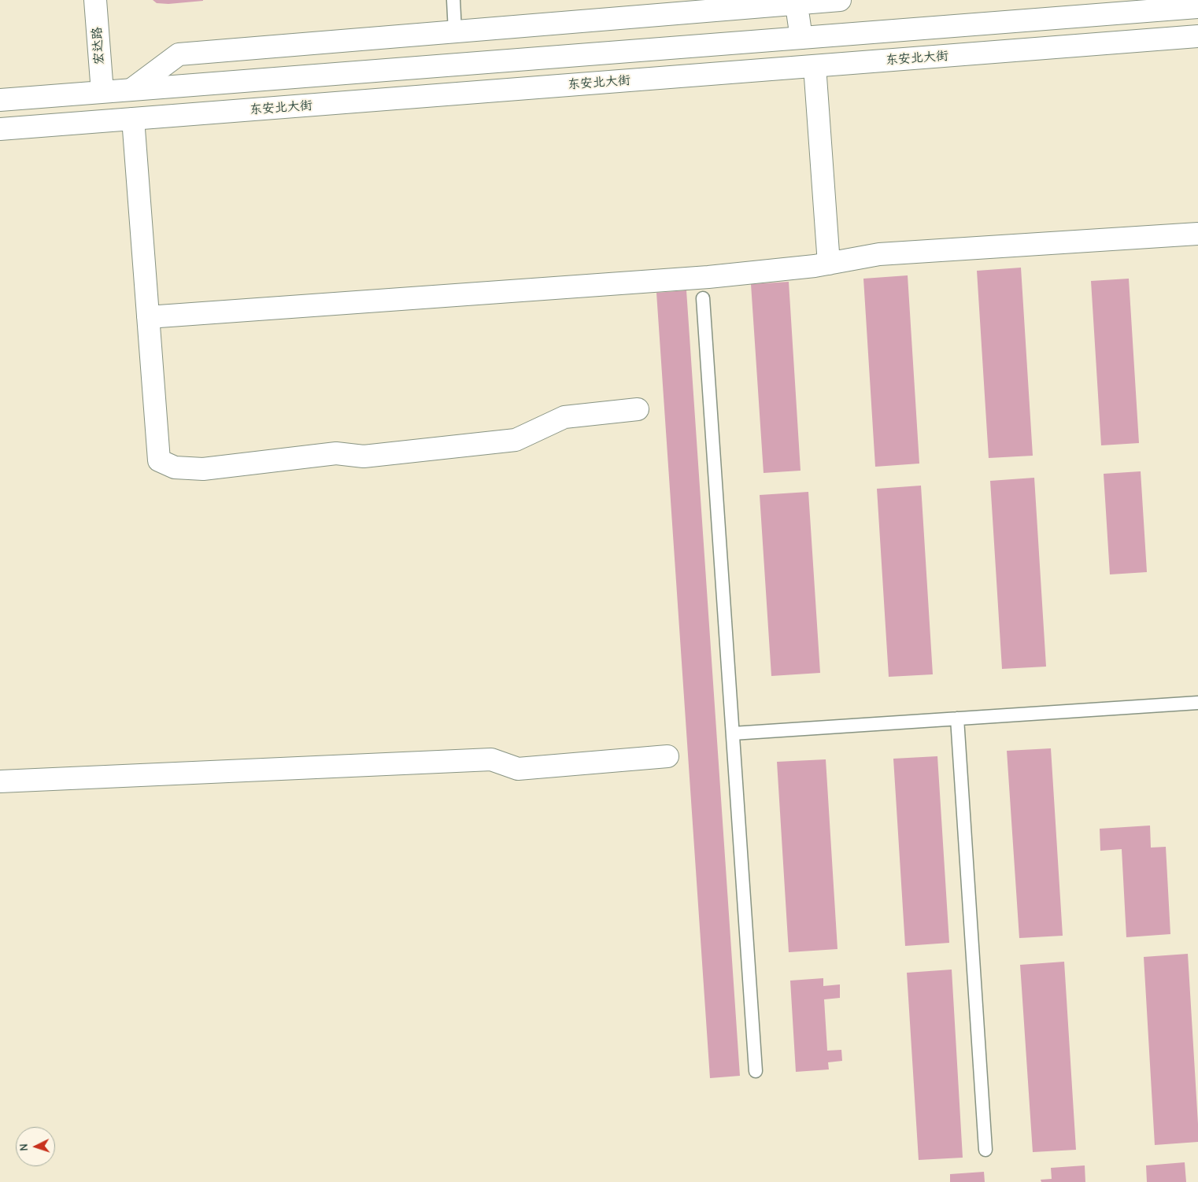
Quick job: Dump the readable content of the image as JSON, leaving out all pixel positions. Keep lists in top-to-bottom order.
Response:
{
  "streets": {
    "street": ["宏达路", "东安北大街"]
  },
  "north": "left"
}
